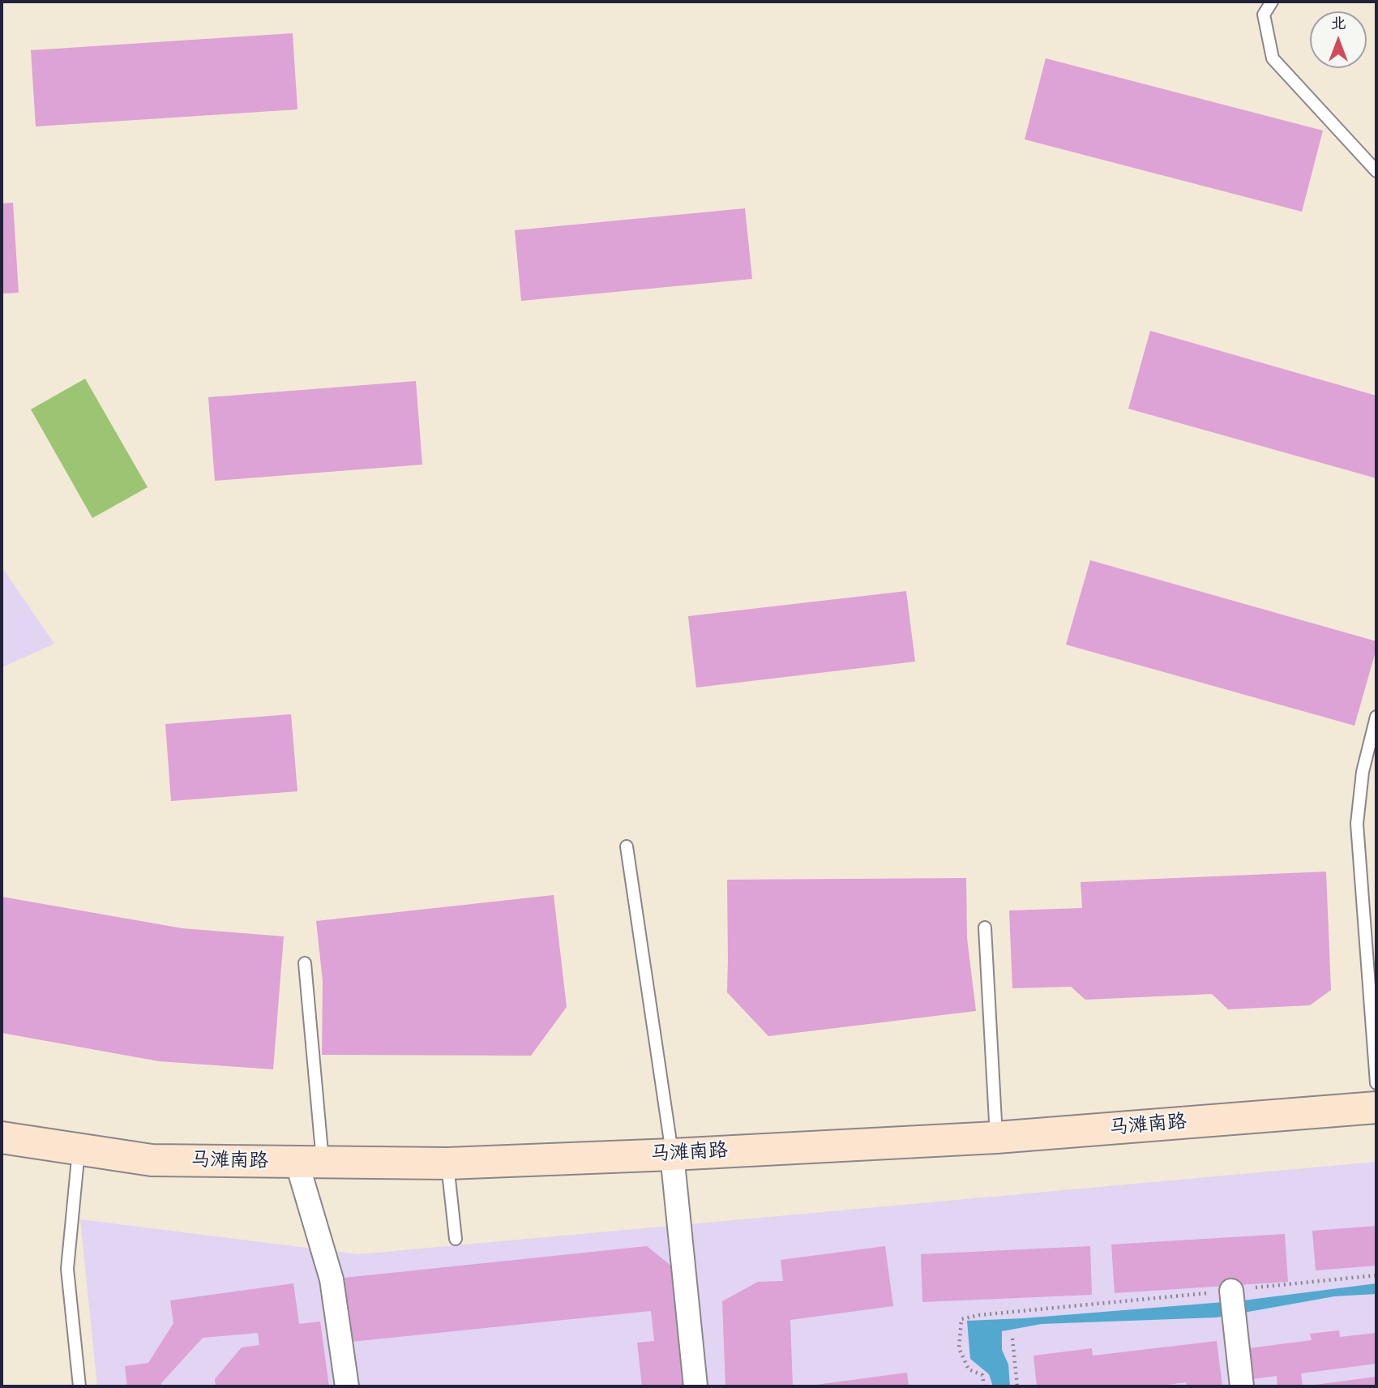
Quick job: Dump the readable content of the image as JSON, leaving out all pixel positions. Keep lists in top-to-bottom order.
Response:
{
  "streets": {
    "main road": ["马滩南路"]
  },
  "north": "top"
}
